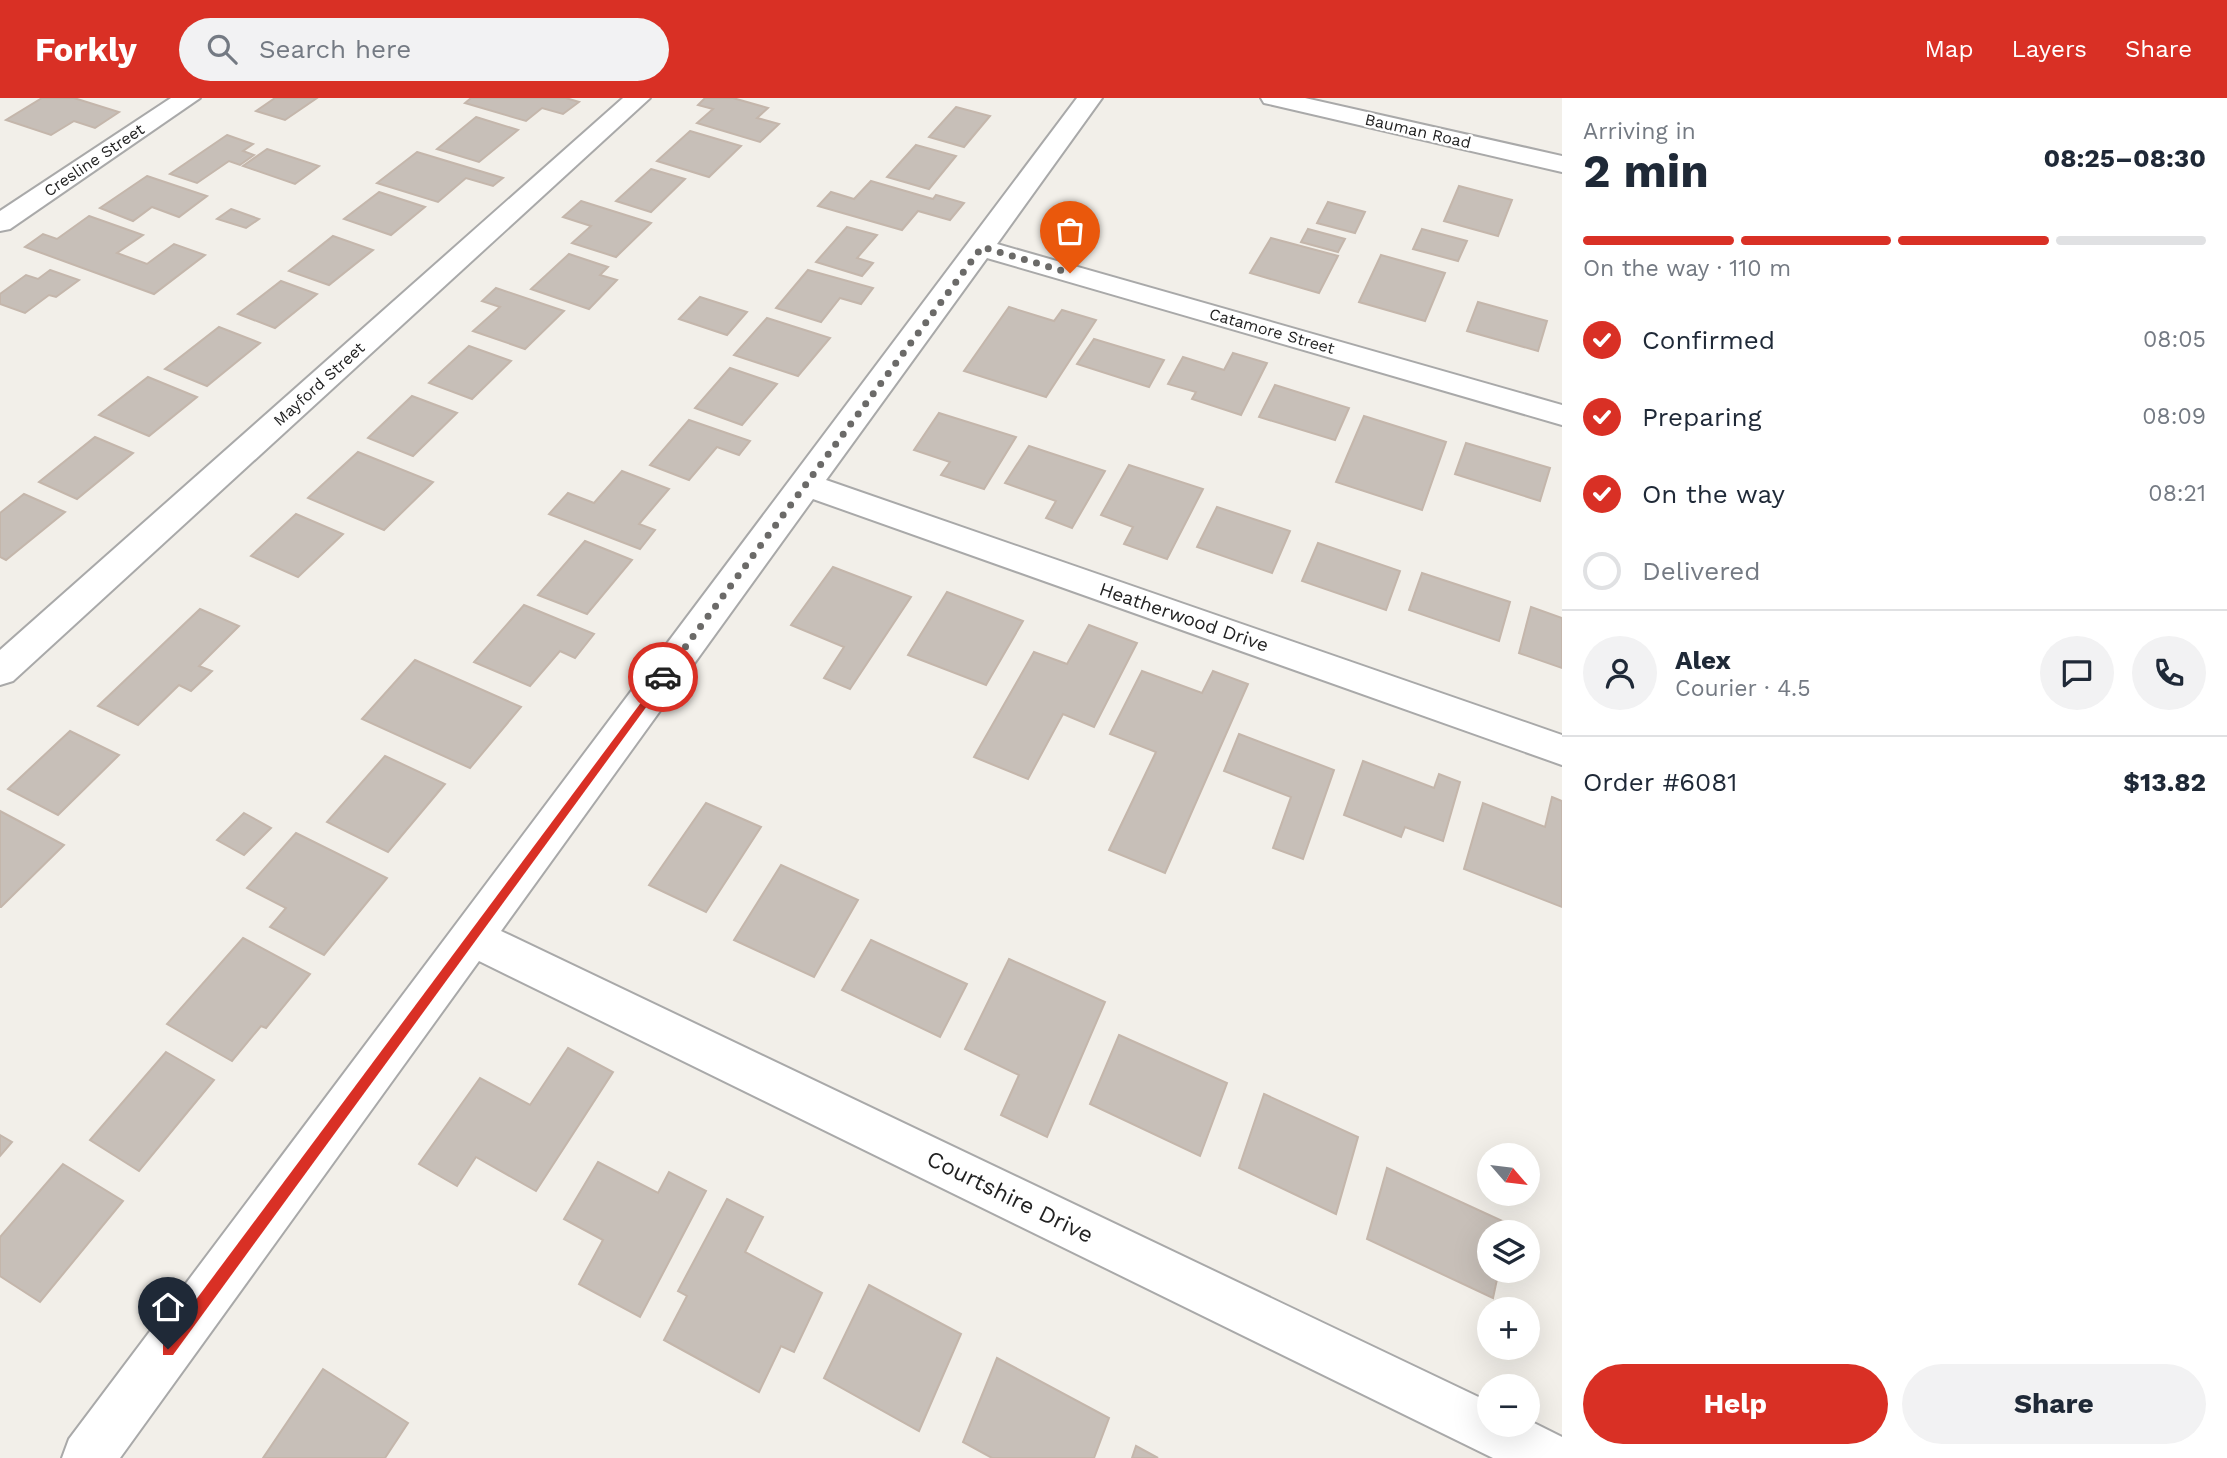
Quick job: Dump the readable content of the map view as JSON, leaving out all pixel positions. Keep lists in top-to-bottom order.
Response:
{
  "streets": {
    "street": [
      "Bauman Road",
      "Cresline Street",
      "Catamore Street",
      "Mayford Street",
      "Heatherwood Drive",
      "Courtshire Drive"
    ]
  },
  "north": "bottom right",
  "page": {
    "header": "Forkly",
    "search": "Search here",
    "nav": ["Map", "Layers", "Share"],
    "heading": ["2 min", "Arriving in", "08:25–08:30"],
    "panel": [
      "Alex",
      "Courier · 4.5",
      "Order #6081",
      "$13.82"
    ],
    "bar": "On the way · 110 m",
    "list": [
      ["Confirmed", "08:05"],
      ["Preparing", "08:09"],
      ["On the way", "08:21"],
      "Delivered"
    ],
    "map_buttons": ["+", "−"],
    "buttons": ["Help", "Share"]
  }
}
